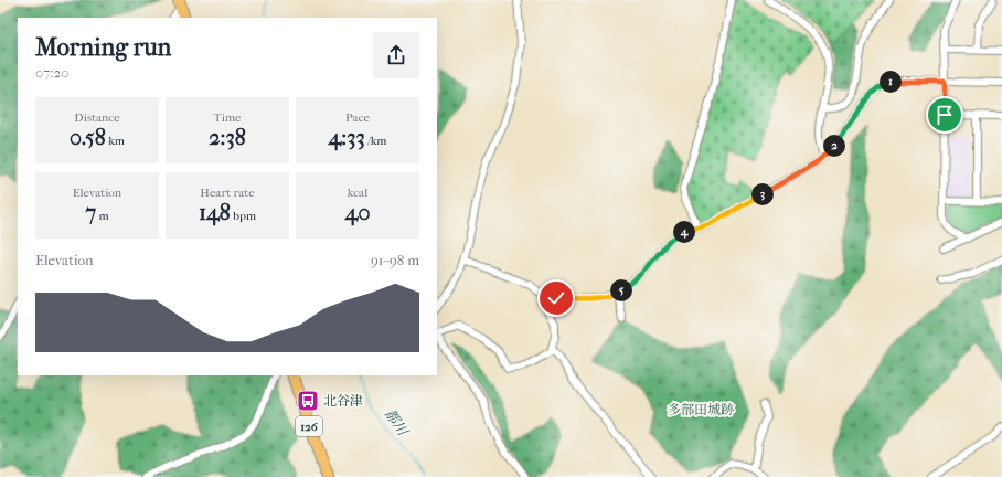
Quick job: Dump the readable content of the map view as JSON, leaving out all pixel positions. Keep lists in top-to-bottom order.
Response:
{
  "streets": {
    "highway": ["126"]
  },
  "water": ["都川"],
  "parks": ["多部田城跡"],
  "places": {
    "bus stop": ["北谷津"]
  },
  "page": {
    "heading": ["Morning run", "07:20"],
    "pins": [
      "1",
      "2",
      "3",
      "4",
      "5"
    ],
    "stats": [
      ["Distance", "0.58 km"],
      ["Time", "2:38"],
      ["Pace", "4:33 /km"],
      ["Elevation", "7 m"],
      ["Heart rate", "148 bpm"],
      ["kcal", "40"]
    ],
    "chart": ["Elevation", "91–98 m"]
  }
}
